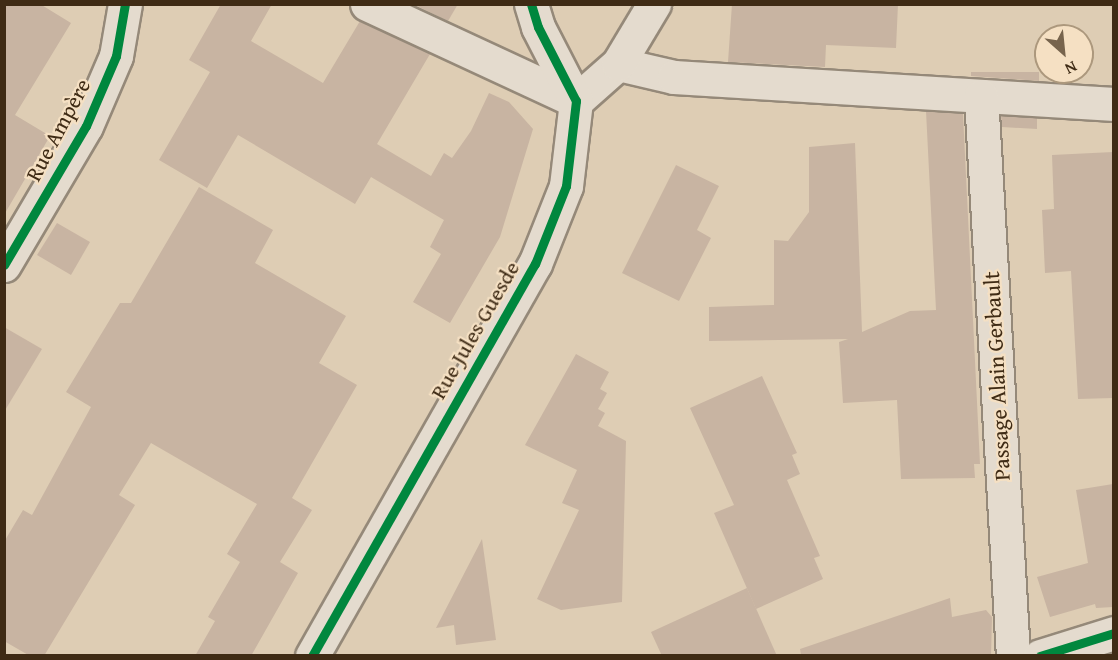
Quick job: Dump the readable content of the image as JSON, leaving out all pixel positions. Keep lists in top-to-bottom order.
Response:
{
  "streets": {
    "street": ["Rue Ampère", "Rue Jules Guesde", "Passage Alain Gerbault"]
  },
  "north": "bottom right"
}
